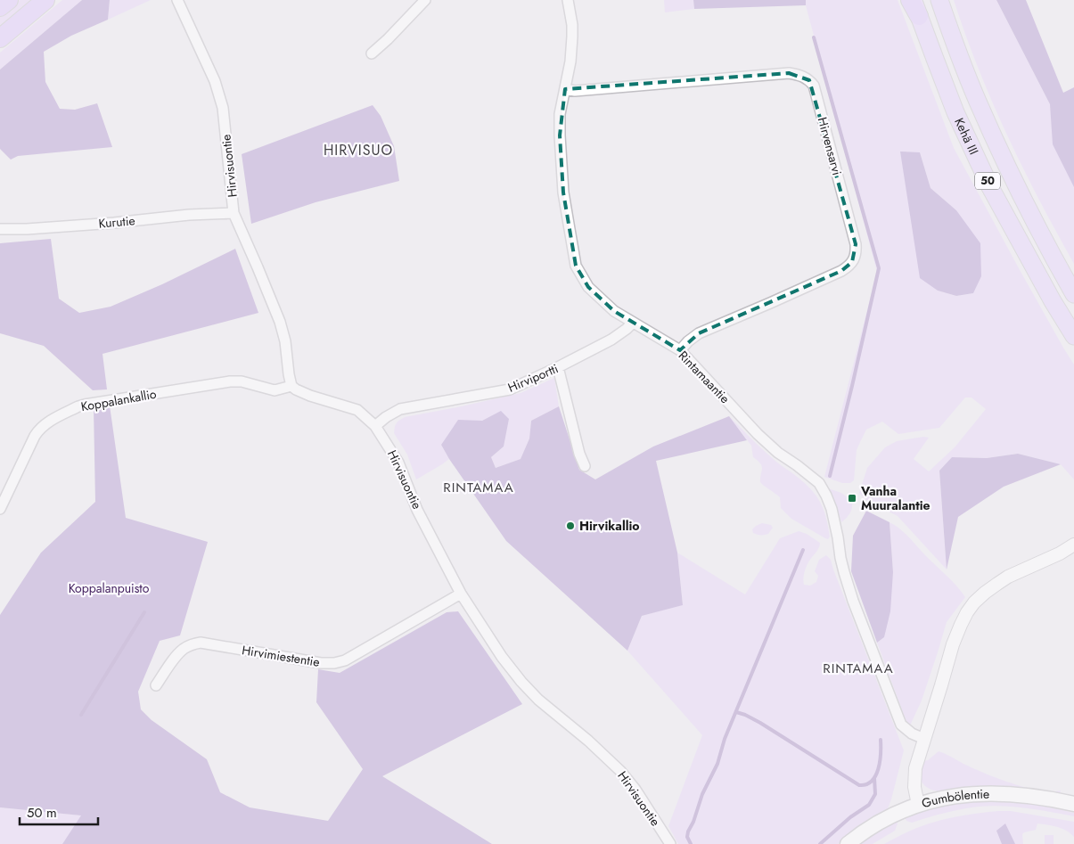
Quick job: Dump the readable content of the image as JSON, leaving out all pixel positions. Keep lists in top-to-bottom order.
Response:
{
  "streets": {
    "highway": ["Kehä III", "50"],
    "main road": ["Gumbölentie"],
    "street": [
      "Hirvensarvi",
      "Hirvisuontie",
      "Kurutie",
      "Rintamaantie",
      "Hirviportti",
      "Koppalankallio",
      "Hirvimiestentie"
    ]
  },
  "crossings": [
    ["Hirvensarvi", "Rintamaantie"],
    ["Hirvisuontie", "Kurutie"],
    ["Hirvisuontie", "Hirviportti"],
    ["Hirvisuontie", "Koppalankallio"],
    ["Hirvisuontie", "Hirvimiestentie"],
    ["Rintamaantie", "Hirviportti"]
  ],
  "districts": ["HIRVISUO", "RINTAMAA", "RINTAMAA"],
  "parks": ["Koppalanpuisto"],
  "places": {
    "transit": ["Vanha Muuralantie"],
    "other": ["Hirvikallio"]
  },
  "scale_bar": "50 m"
}
